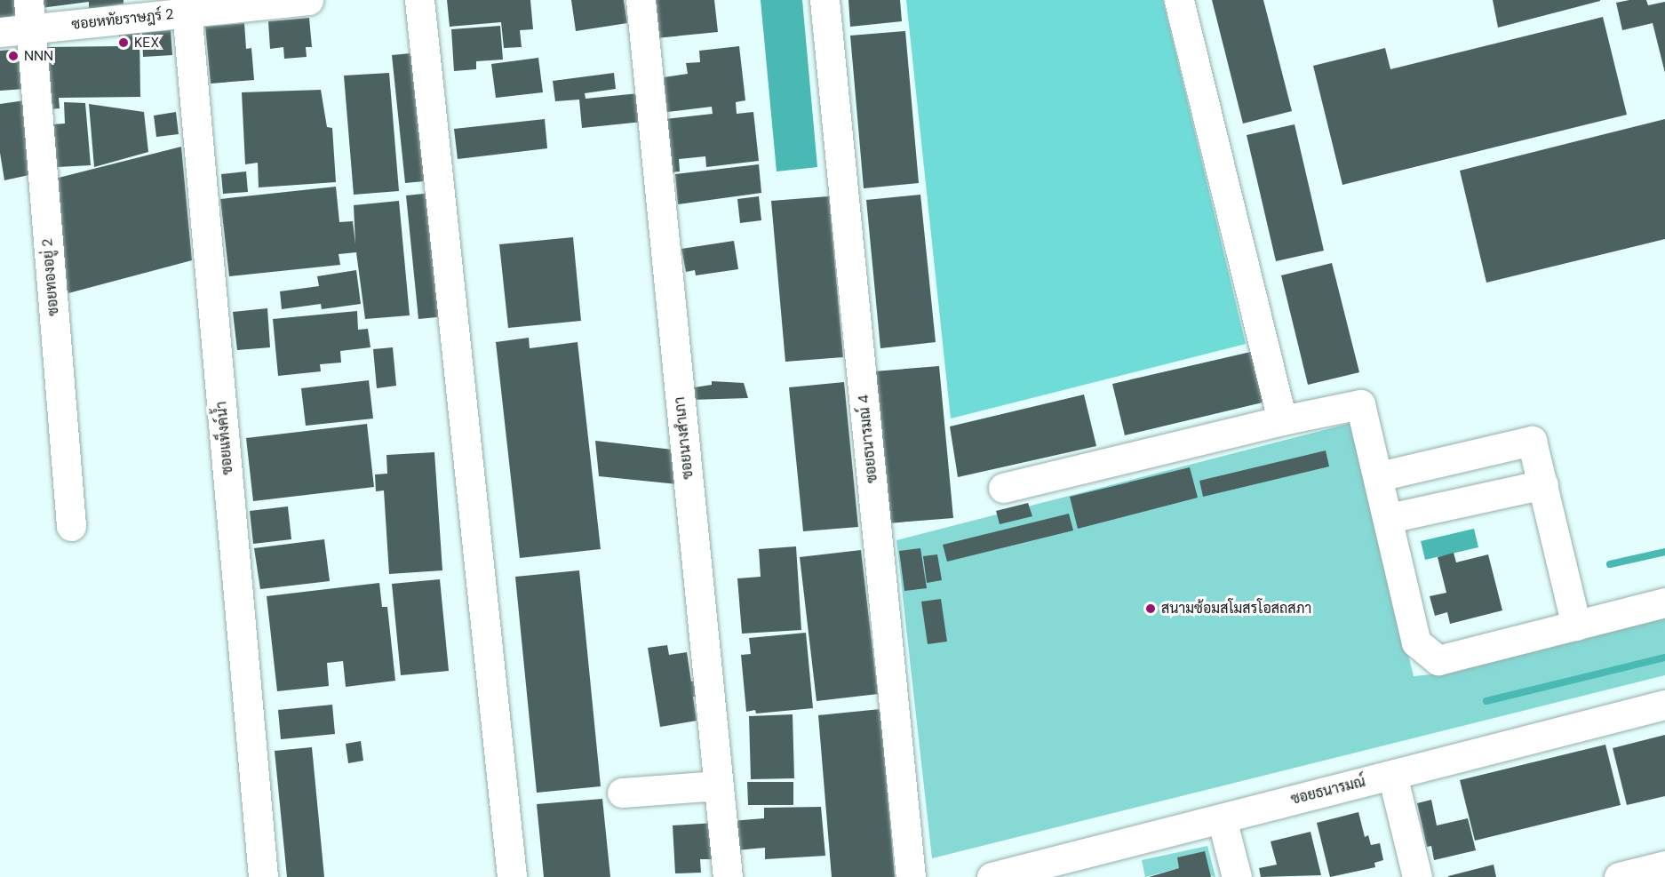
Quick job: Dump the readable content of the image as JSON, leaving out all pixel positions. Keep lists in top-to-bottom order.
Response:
{
  "streets": {
    "street": [
      "ซอยหทัยราษฎร์ 2",
      "ซอยทองอยู่ 2",
      "ซอยแท็งค์น้ำ",
      "ซอยนางสำเภา",
      "ซอยธนารมณ์ 4",
      "ซอยธนารมณ์"
    ]
  },
  "crossings": [
    ["ซอยหทัยราษฎร์ 2", "ซอยทองอยู่ 2"],
    ["ซอยหทัยราษฎร์ 2", "ซอยแท็งค์น้ำ"]
  ],
  "places": ["KEX", "NNN", "สนามซ้อมสโมสรโอสถสภา"]
}
